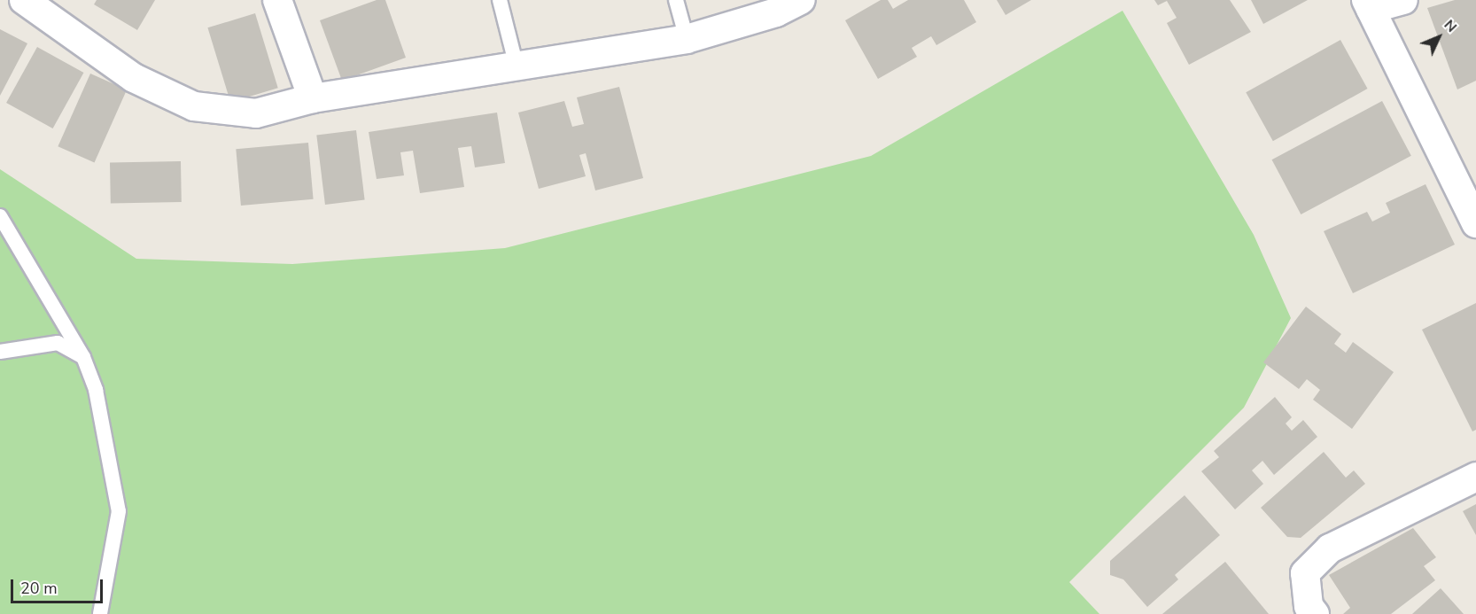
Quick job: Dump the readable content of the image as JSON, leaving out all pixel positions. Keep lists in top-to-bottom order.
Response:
{
  "scale_bar": "20 m",
  "north": "top right"
}
